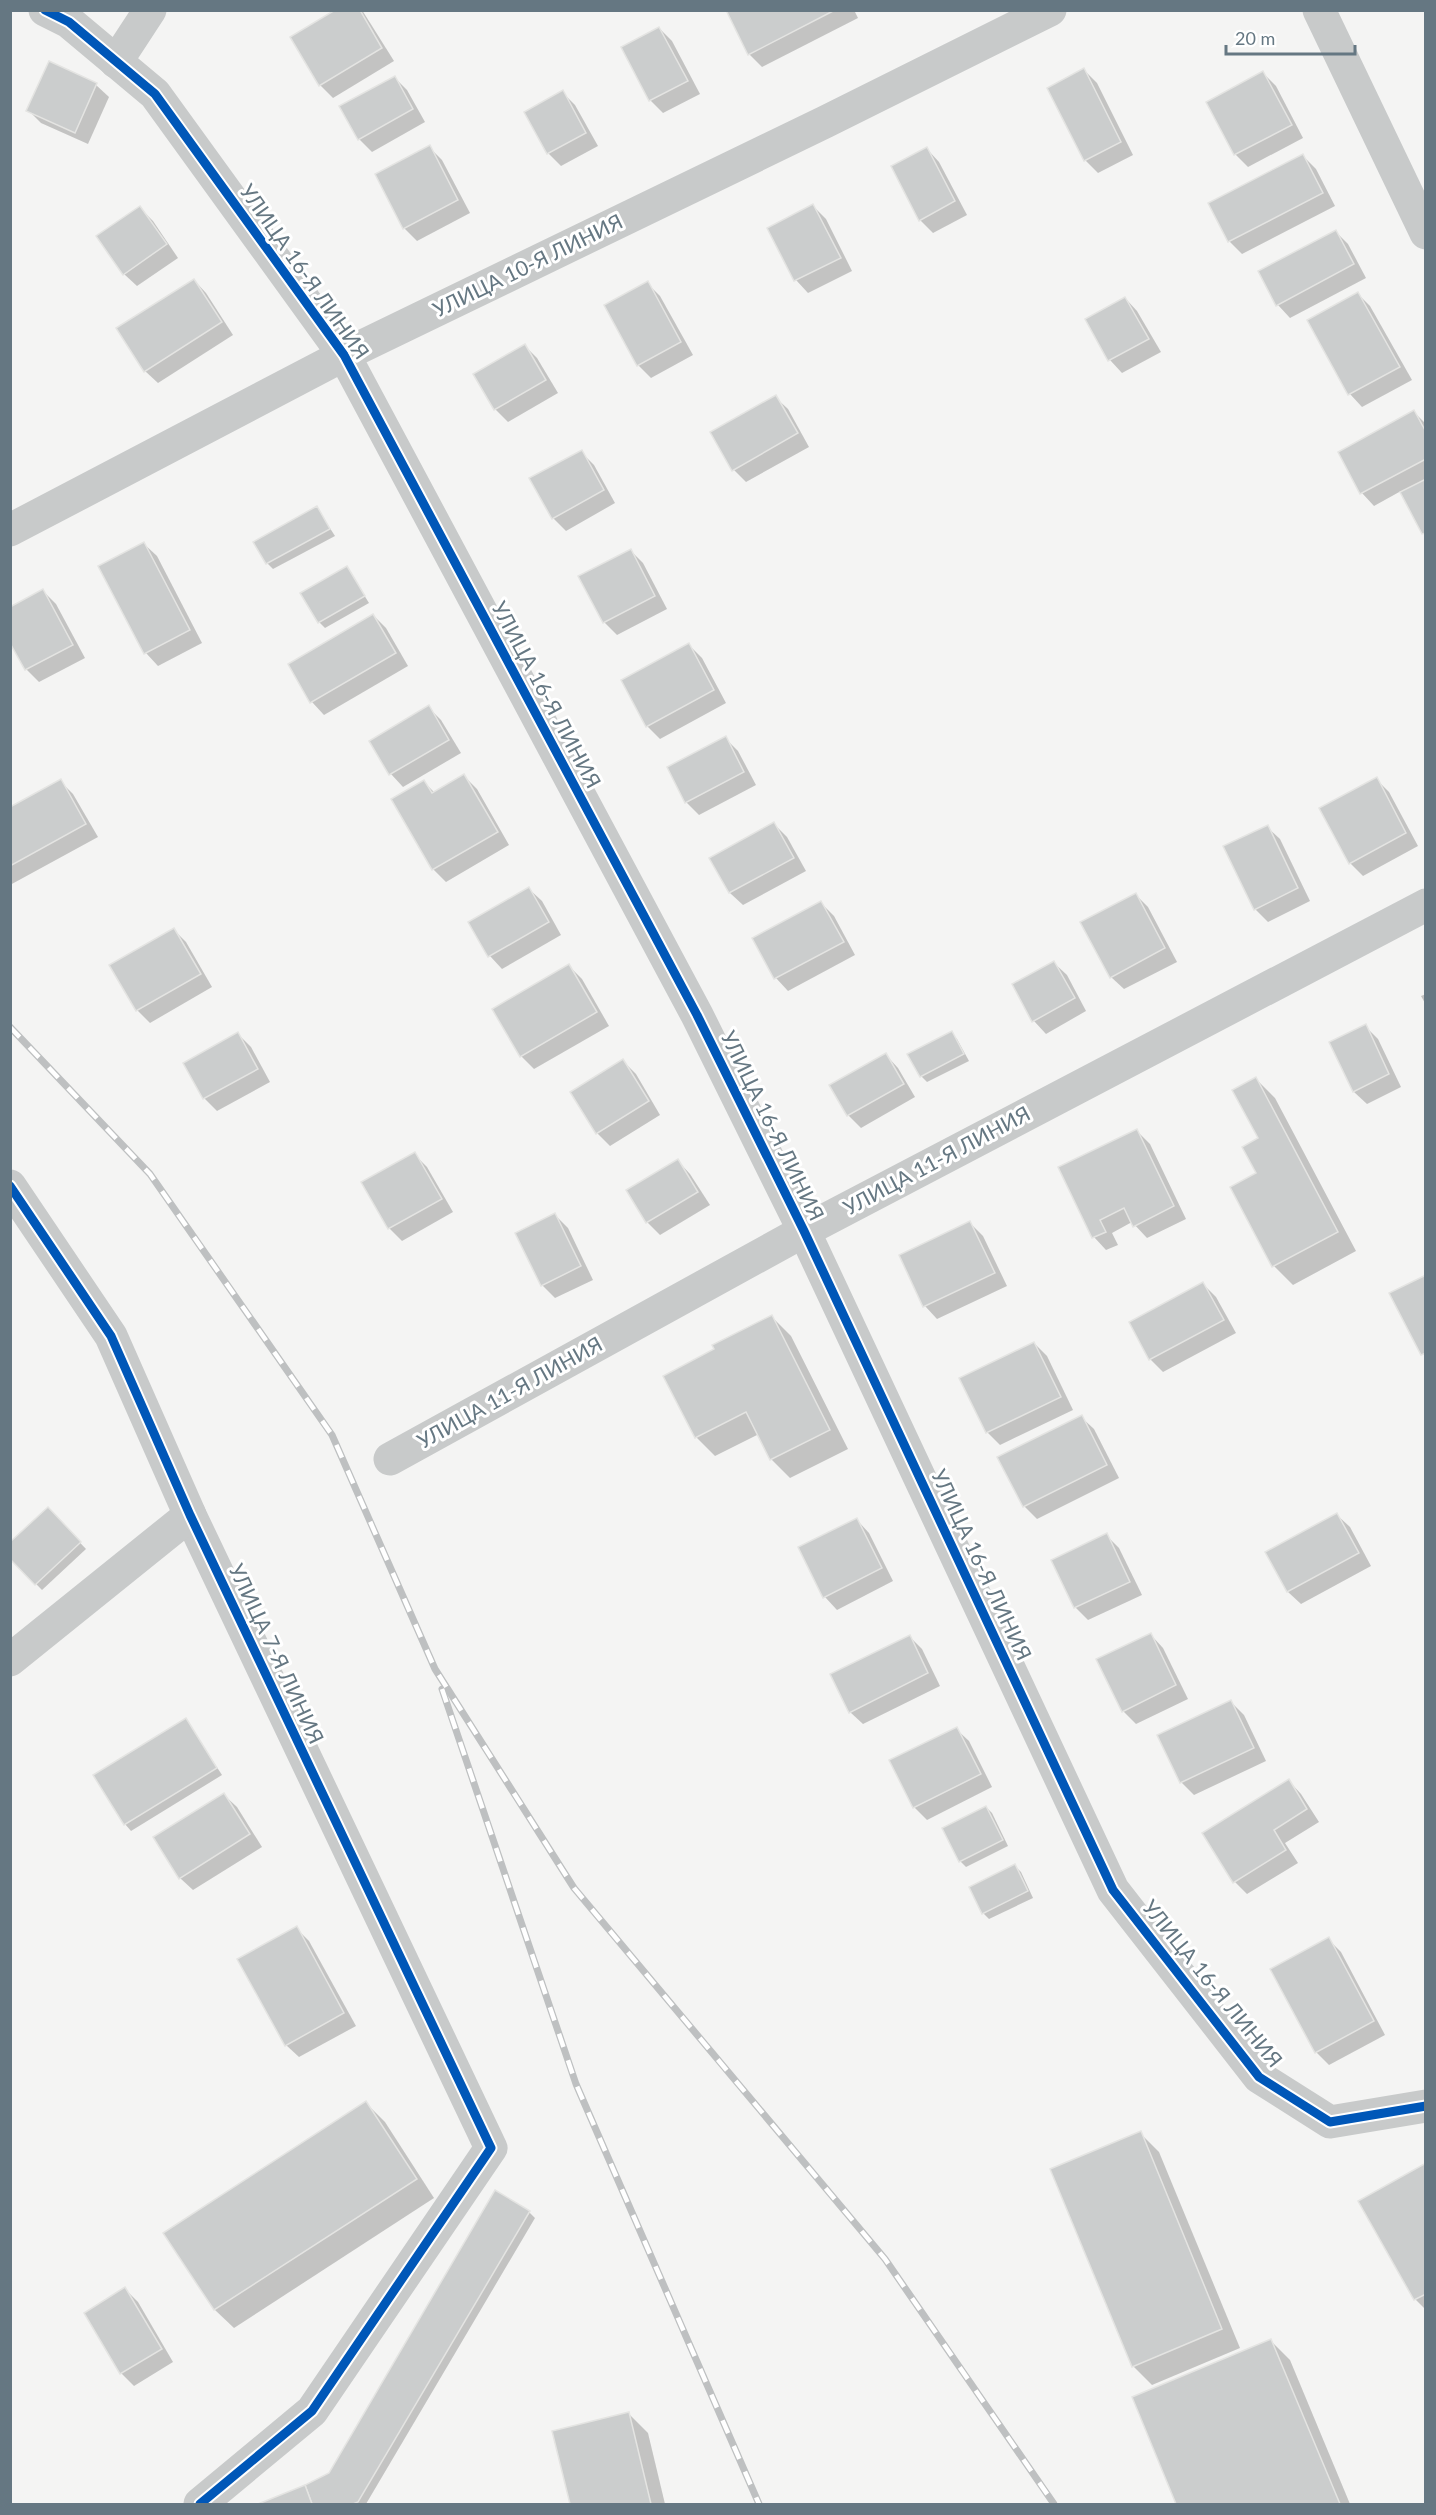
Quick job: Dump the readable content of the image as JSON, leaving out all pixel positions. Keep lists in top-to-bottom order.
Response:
{
  "streets": {
    "street": [
      "УЛИЦА 10-Я ЛИНИЯ",
      "УЛИЦА 16-Я ЛИНИЯ",
      "УЛИЦА 11-Я ЛИНИЯ",
      "УЛИЦА 7-Я ЛИНИЯ"
    ]
  },
  "crossings": [
    ["УЛИЦА 10-Я ЛИНИЯ", "УЛИЦА 16-Я ЛИНИЯ"],
    ["УЛИЦА 16-Я ЛИНИЯ", "УЛИЦА 11-Я ЛИНИЯ"]
  ],
  "scale_bar": "20 m"
}
